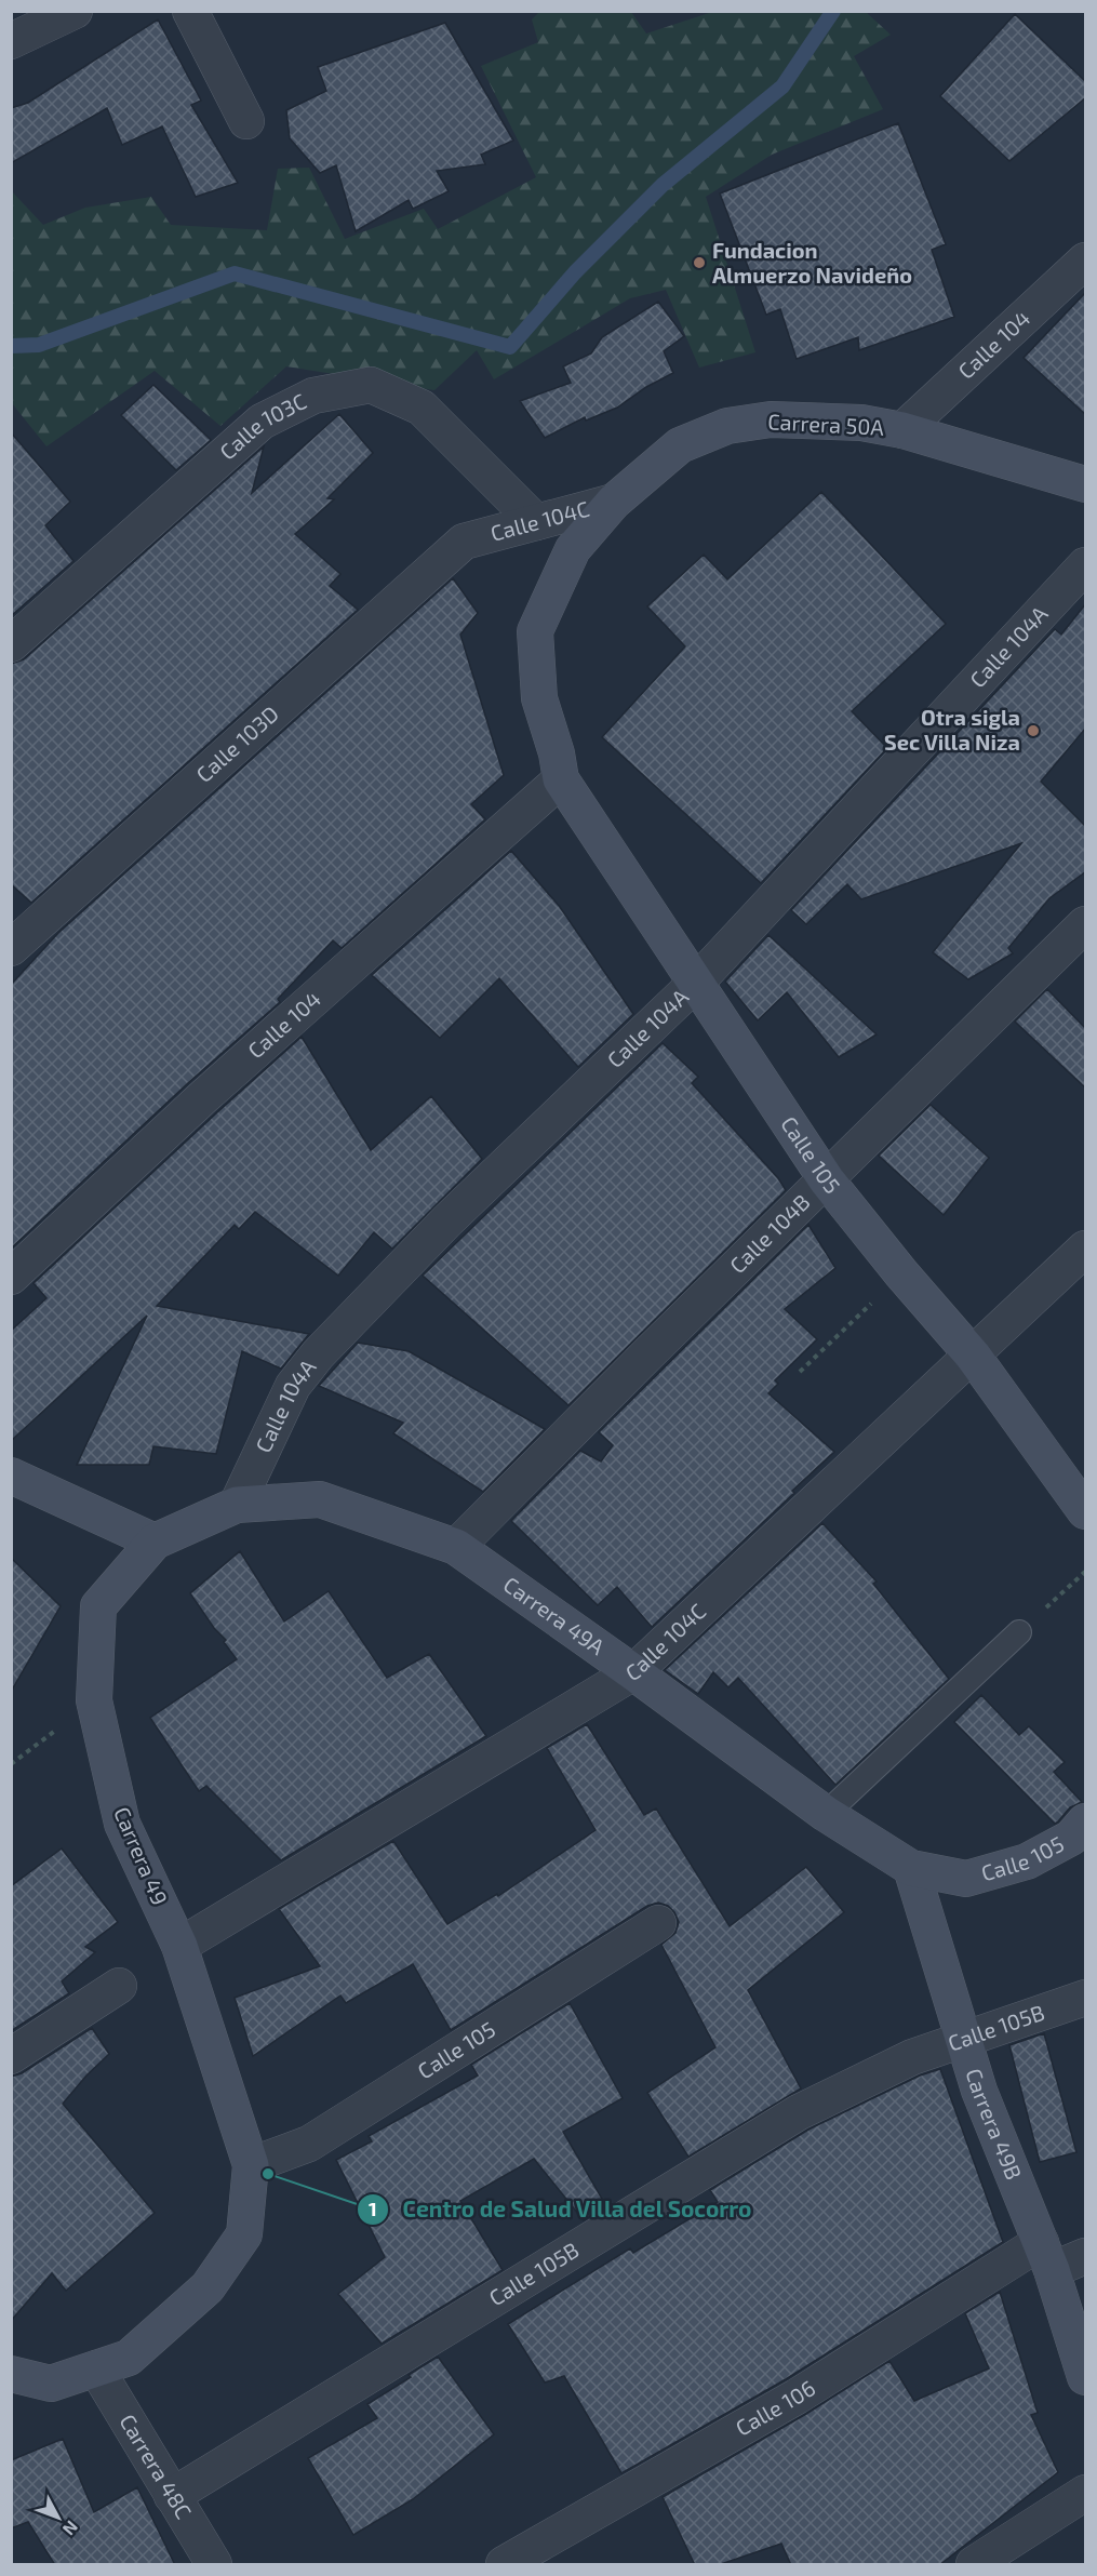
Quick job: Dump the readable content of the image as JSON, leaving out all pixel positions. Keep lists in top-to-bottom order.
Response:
{
  "streets": {
    "street": [
      "Calle 104",
      "Carrera 50A",
      "Calle 103C",
      "Calle 104C",
      "Calle 104A",
      "Calle 103D",
      "Calle 105",
      "Calle 104B",
      "Carrera 49A",
      "Carrera 49",
      "Calle 105B",
      "Carrera 49B",
      "Calle 106",
      "Carrera 48C"
    ]
  },
  "crossings": [
    ["Calle 104", "Carrera 50A"],
    ["Calle 104", "Calle 105"],
    ["Carrera 50A", "Calle 104C"],
    ["Carrera 50A", "Calle 105"],
    ["Calle 103C", "Calle 104C"],
    ["Calle 104C", "Calle 103D"],
    ["Calle 104C", "Calle 105"],
    ["Calle 104C", "Carrera 49A"],
    ["Calle 104C", "Carrera 49"],
    ["Calle 104A", "Calle 105"],
    ["Calle 104A", "Carrera 49A"],
    ["Calle 105", "Calle 104B"],
    ["Calle 105", "Carrera 49A"],
    ["Calle 105", "Carrera 49"],
    ["Calle 105", "Carrera 49B"],
    ["Calle 104B", "Carrera 49A"],
    ["Carrera 49A", "Carrera 49"],
    ["Carrera 49A", "Carrera 49B"],
    ["Carrera 49", "Carrera 48C"],
    ["Calle 105B", "Carrera 49B"],
    ["Calle 105B", "Carrera 48C"],
    ["Carrera 49B", "Calle 106"]
  ],
  "places": ["Fundacion Almuerzo Navideño", "Otra sigla Sec Villa Niza", "Centro de Salud Villa del Socorro"],
  "north": "bottom right"
}
